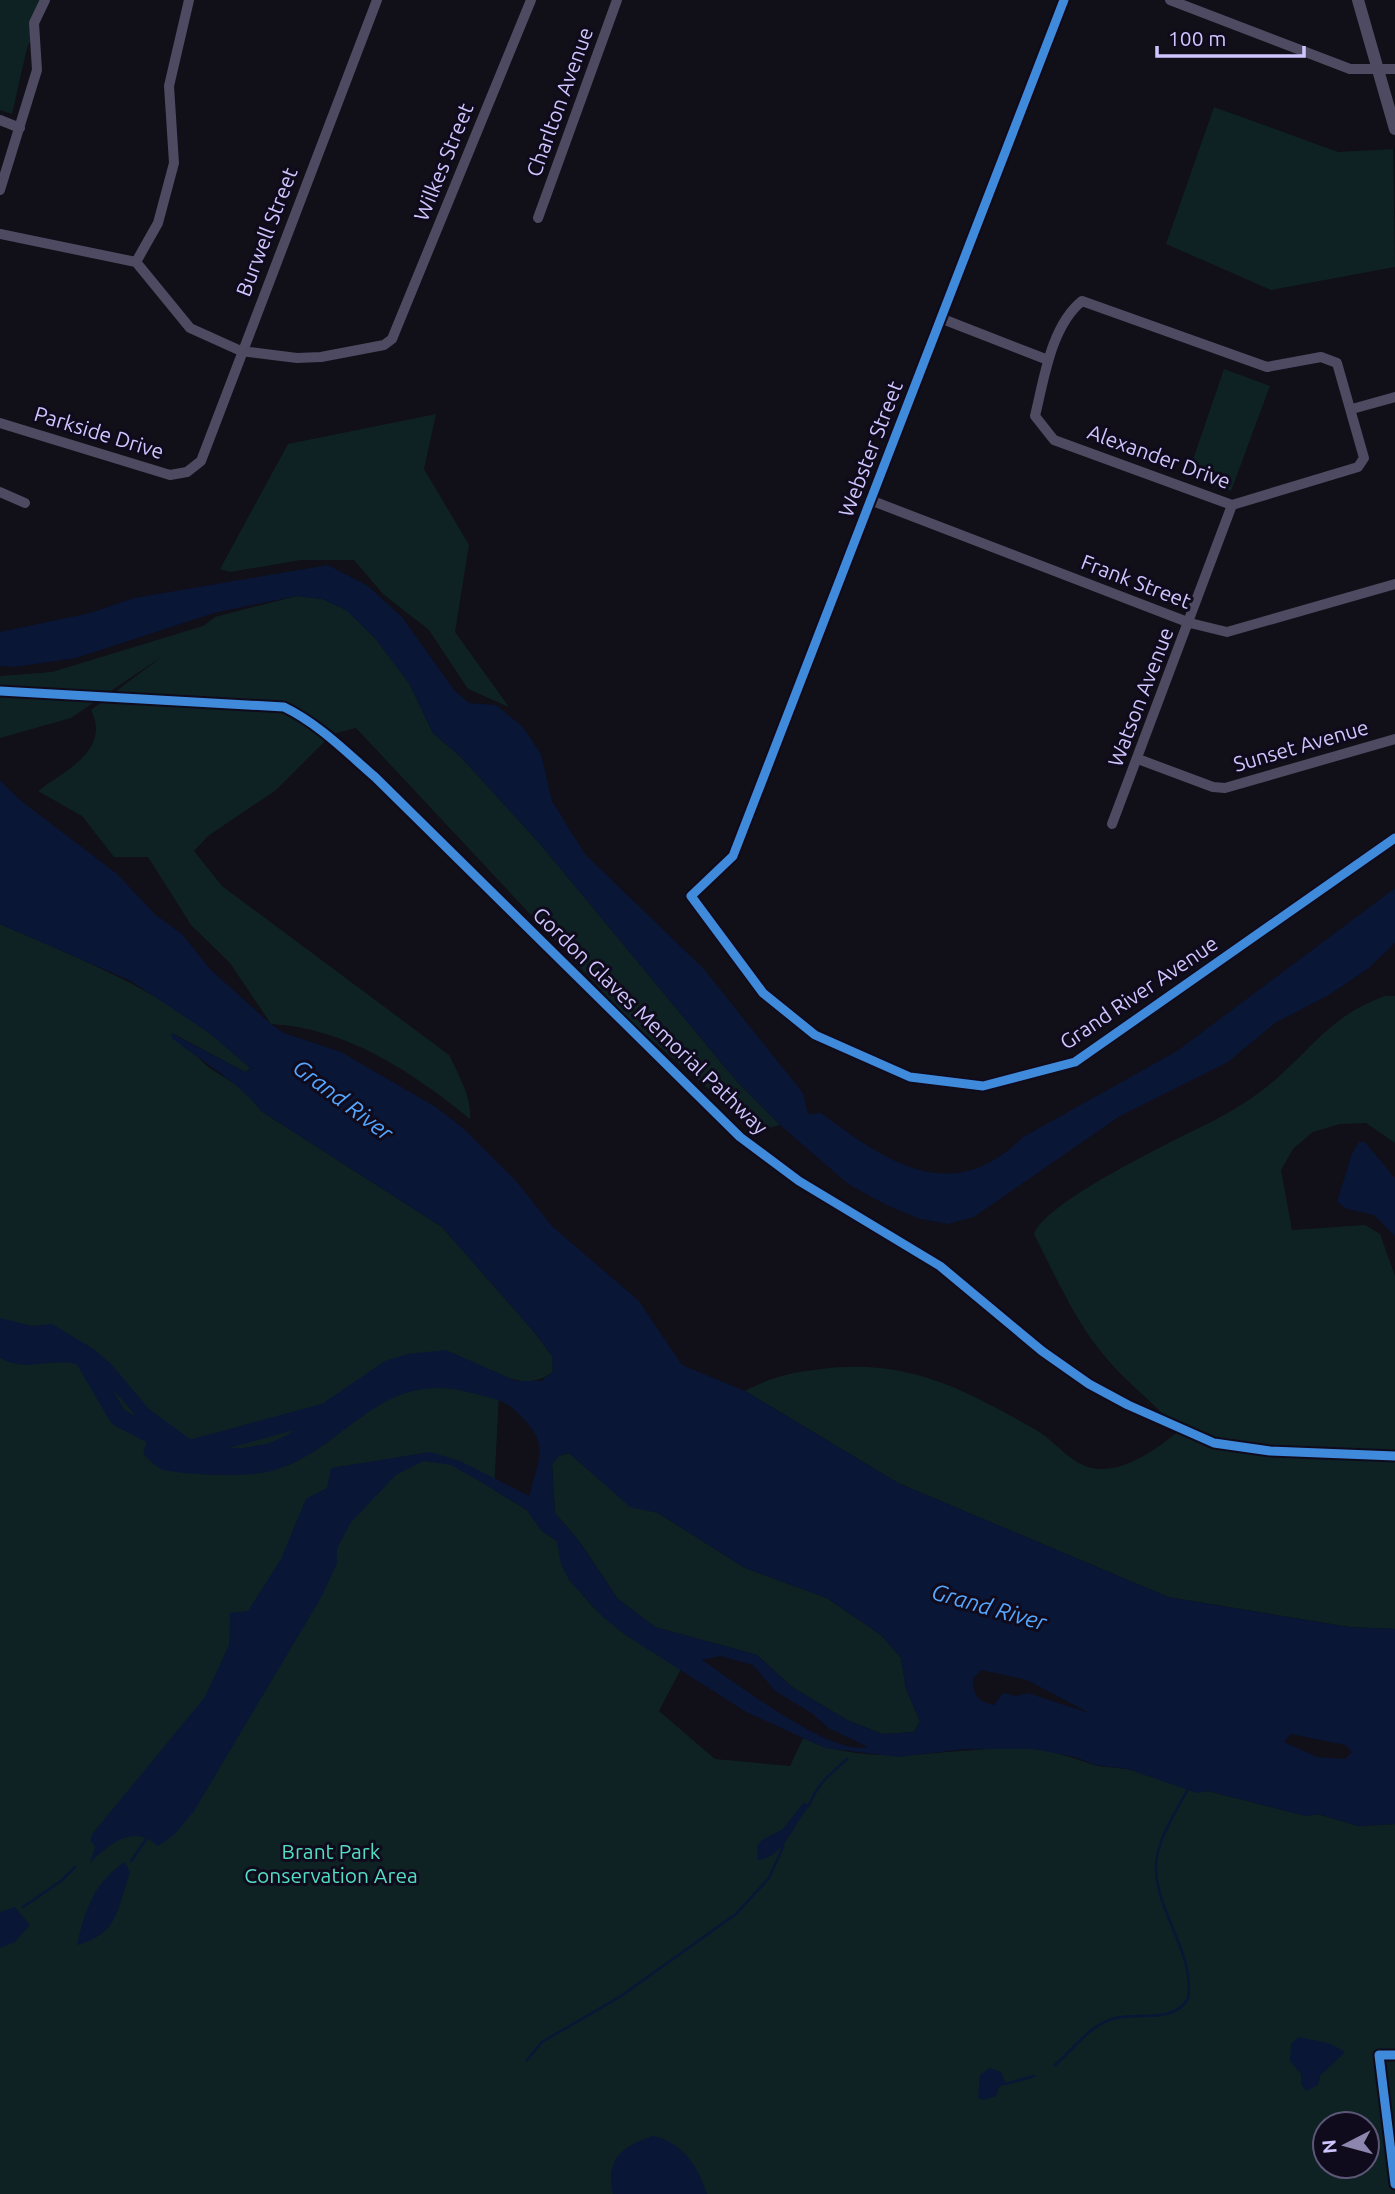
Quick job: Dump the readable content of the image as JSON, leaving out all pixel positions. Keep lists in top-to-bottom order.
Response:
{
  "streets": {
    "street": [
      "Charlton Avenue",
      "Wilkes Street",
      "Burwell Street",
      "Parkside Drive",
      "Webster Street",
      "Alexander Drive",
      "Frank Street",
      "Watson Avenue",
      "Sunset Avenue",
      "Grand River Avenue"
    ],
    "cycle path": ["Gordon Glaves Memorial Pathway"]
  },
  "crossings": [
    ["Wilkes Street", "Burwell Street"],
    ["Burwell Street", "Parkside Drive"],
    ["Webster Street", "Frank Street"],
    ["Webster Street", "Grand River Avenue"],
    ["Alexander Drive", "Watson Avenue"],
    ["Frank Street", "Watson Avenue"],
    ["Watson Avenue", "Sunset Avenue"]
  ],
  "water": ["Grand River"],
  "parks": ["Brant Park Conservation Area"],
  "scale_bar": "100 m",
  "north": "left"
}
